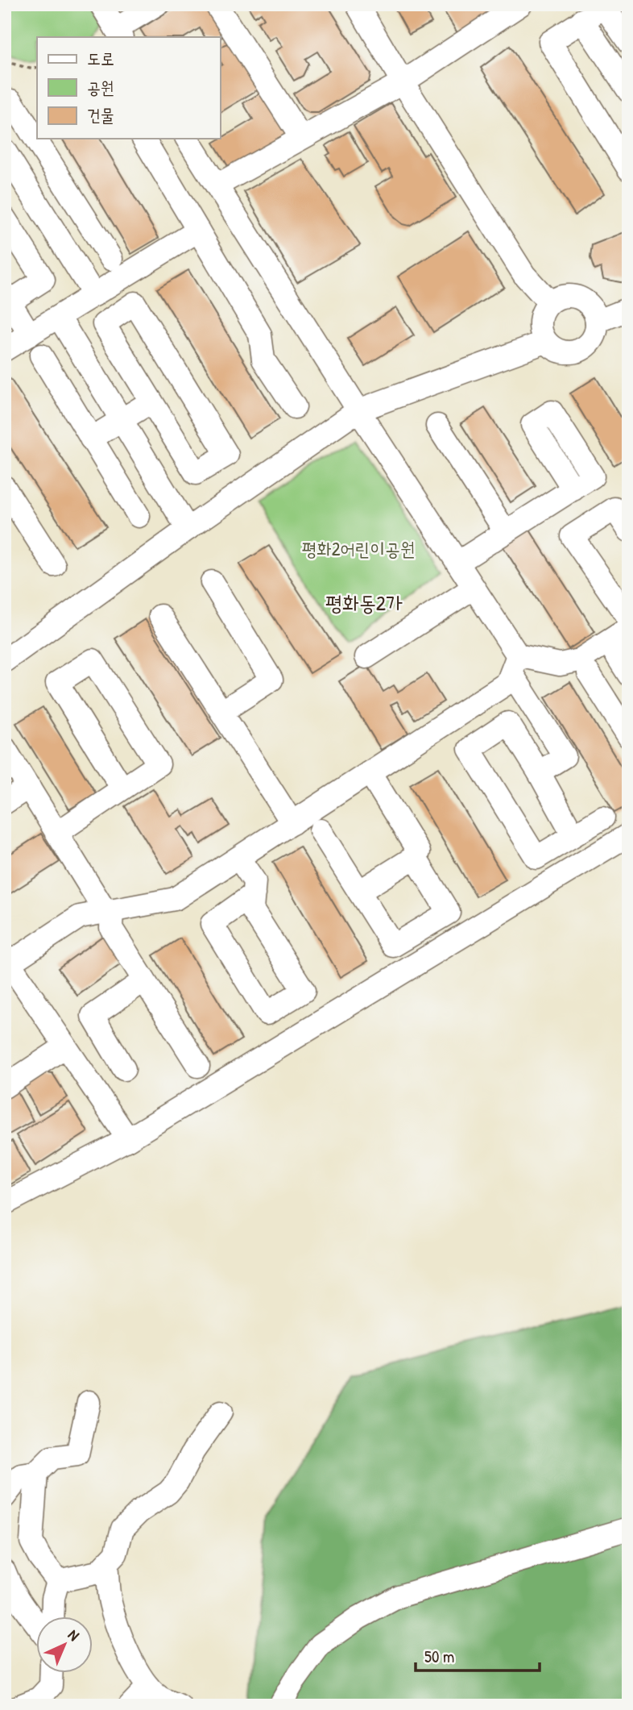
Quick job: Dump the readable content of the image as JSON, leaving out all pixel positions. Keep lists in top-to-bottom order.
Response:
{
  "districts": ["평화동2가"],
  "parks": ["평화2어린이공원"],
  "legend": ["도로", "공원", "건물"],
  "scale_bar": "50 m",
  "north": "top right"
}
